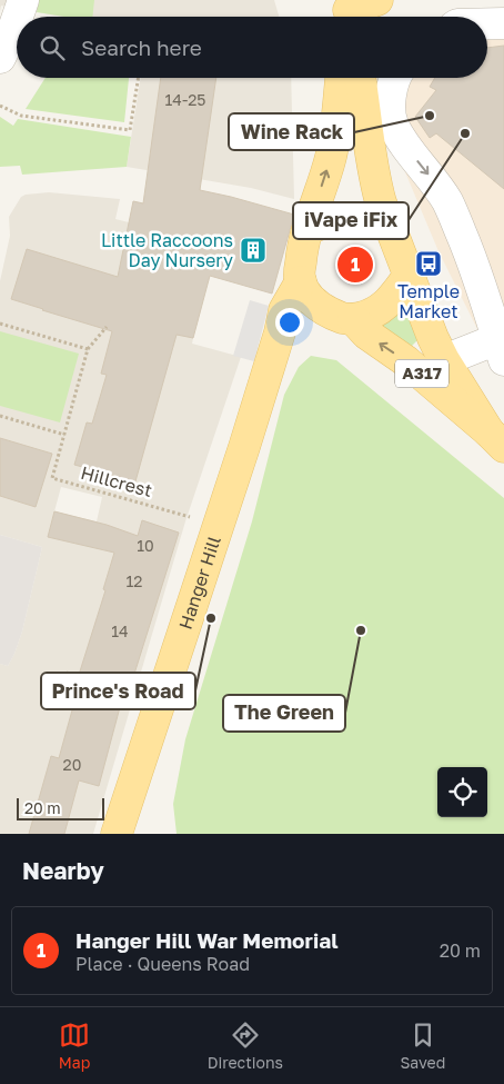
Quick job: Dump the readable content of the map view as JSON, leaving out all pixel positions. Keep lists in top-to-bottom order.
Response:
{
  "streets": {
    "main road": ["A317", "Hanger Hill"],
    "path": ["Hillcrest"]
  },
  "crossings": [
    ["A317", "Hanger Hill"],
    ["Hillcrest", "Hanger Hill"]
  ],
  "places": {
    "other": [
      "Wine Rack",
      "iVape iFix",
      "Prince's Road",
      "The Green"
    ],
    "building": ["Little Raccoons Day Nursery"],
    "bus stop": ["Temple Market"]
  },
  "house_numbers": [
    "14-25",
    "10",
    "12",
    "14",
    "20"
  ],
  "scale_bar": "20 m",
  "page": {
    "search": "Search here",
    "pins": "1",
    "scale": "20 m",
    "heading": "Nearby",
    "list": [
      {
        "mark": "1",
        "name": "Hanger Hill War Memorial",
        "note": "Place · Queens Road",
        "value": "20 m"
      }
    ],
    "nav": ["Map", "Directions", "Saved"]
  }
}
